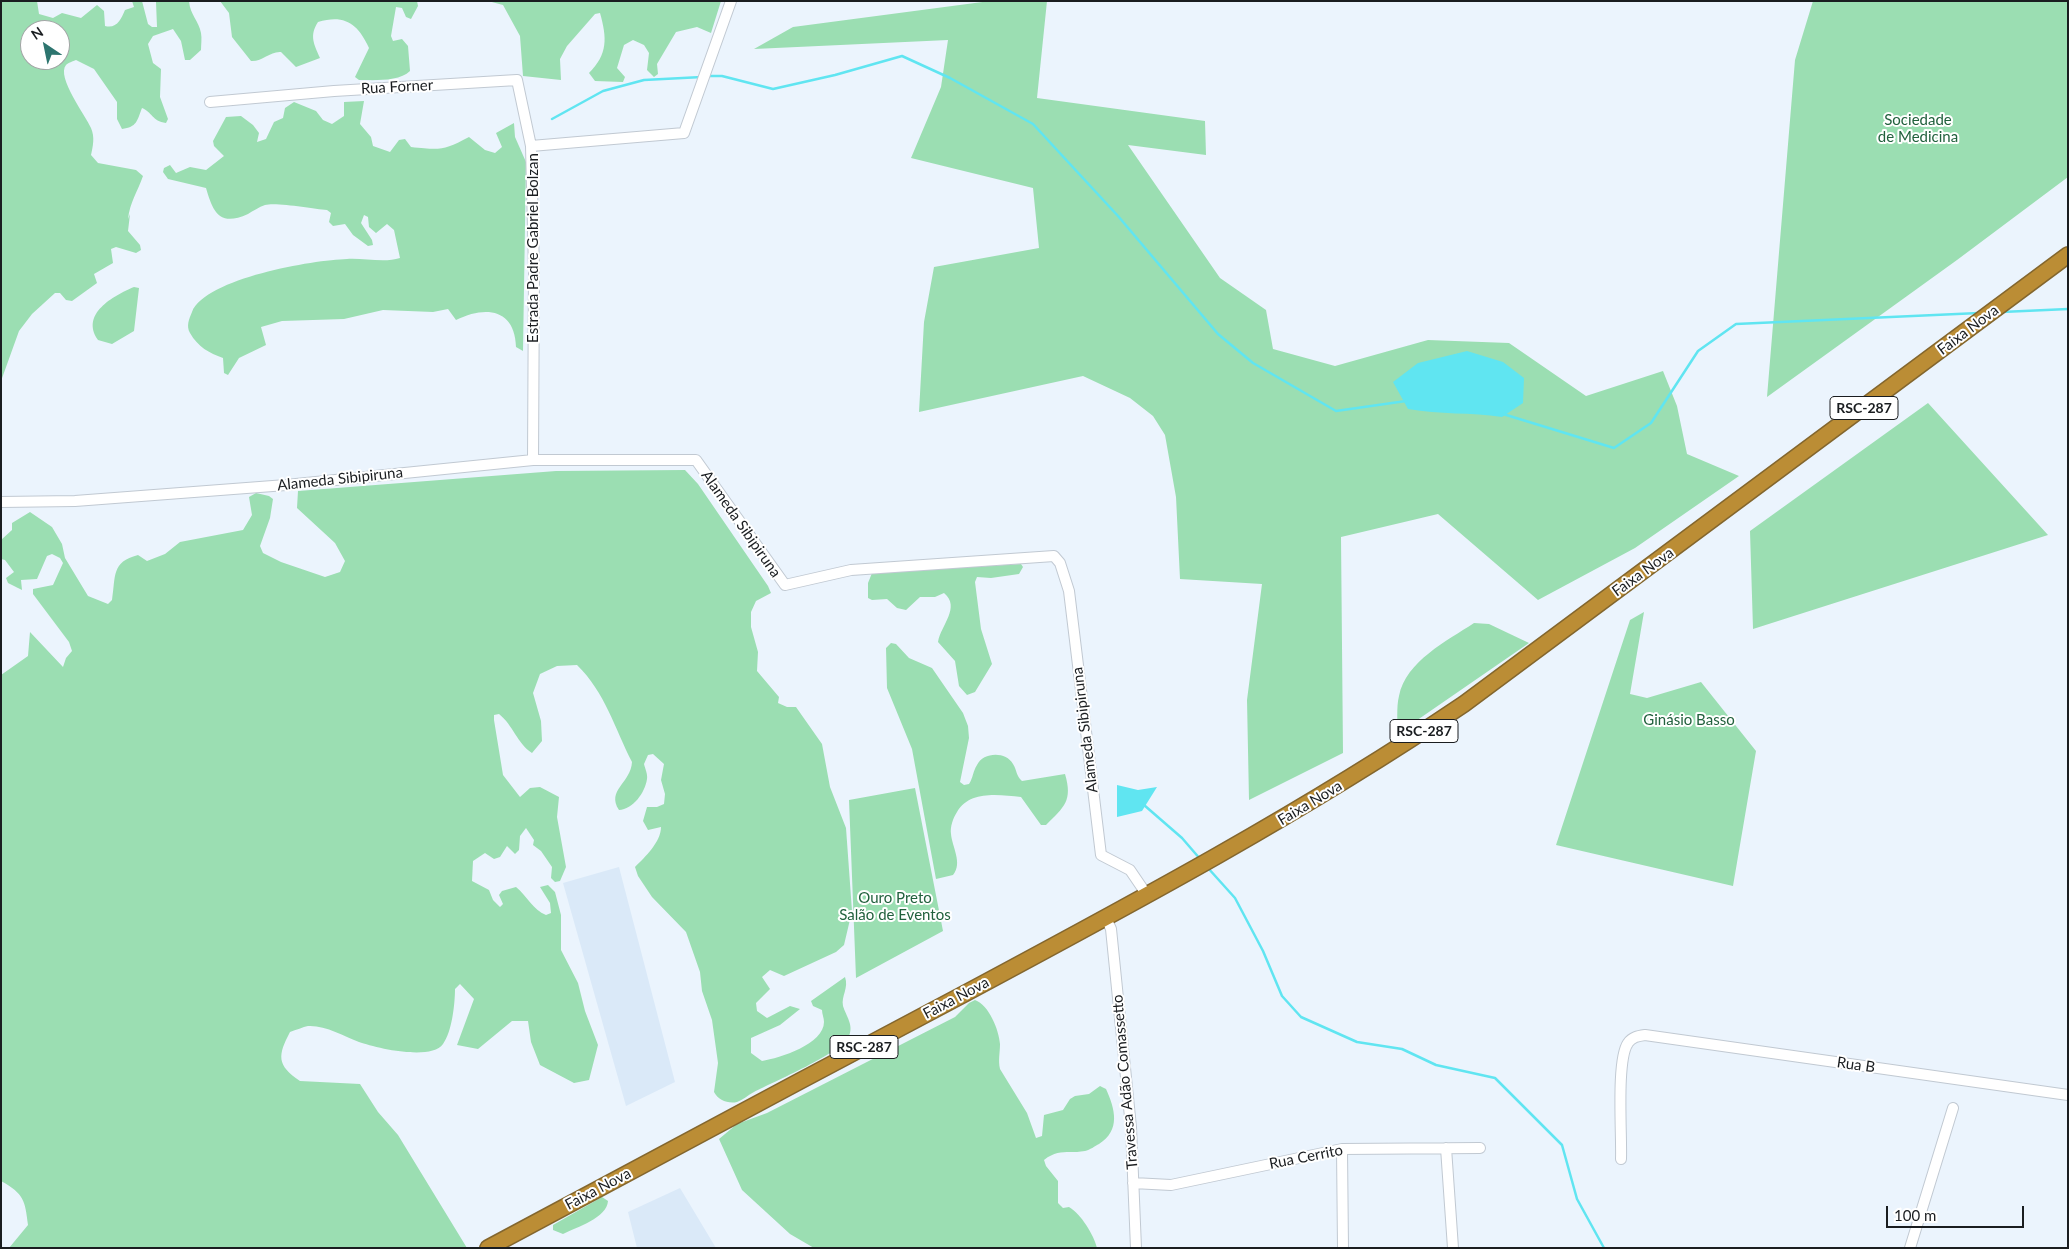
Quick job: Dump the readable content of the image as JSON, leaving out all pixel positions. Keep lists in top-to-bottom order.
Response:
{
  "streets": {
    "highway": ["Faixa Nova", "RSC-287"],
    "street": [
      "Rua Forner",
      "Estrada Padre Gabriel Bolzan",
      "Alameda Sibipiruna",
      "Rua B",
      "Travessa Adão Comassetto",
      "Rua Cerrito"
    ]
  },
  "crossings": [
    ["Rua Forner", "Estrada Padre Gabriel Bolzan"],
    ["Estrada Padre Gabriel Bolzan", "Alameda Sibipiruna"],
    ["Faixa Nova", "Alameda Sibipiruna"],
    ["Faixa Nova", "Travessa Adão Comassetto"],
    ["Travessa Adão Comassetto", "Rua Cerrito"]
  ],
  "parks": ["Sociedade de Medicina", "Ginásio Basso", "Ouro Preto Salão de Eventos"],
  "scale_bar": "100 m",
  "north": "top left"
}
